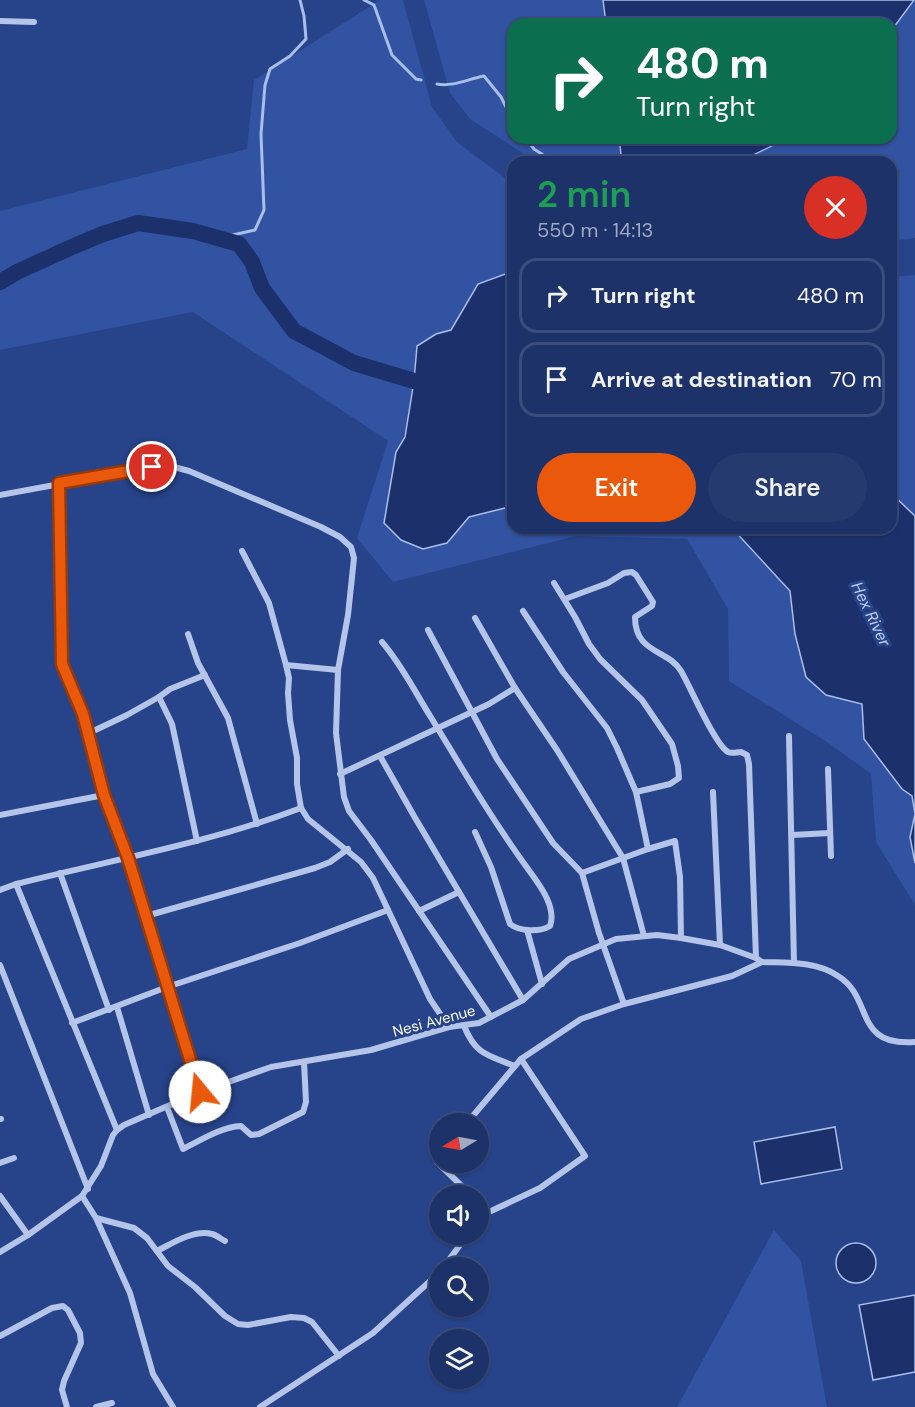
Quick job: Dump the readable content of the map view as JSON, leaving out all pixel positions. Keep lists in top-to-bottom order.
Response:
{
  "streets": {
    "street": ["Nesi Avenue"]
  },
  "water": ["Hex River"],
  "north": "left",
  "page": {
    "turn": ["480 m", "Turn right"],
    "heading": ["2 min", "550 m · 14:13"],
    "list": [
      {
        "name": "Turn right",
        "value": "480 m"
      },
      {
        "name": "Arrive at destination",
        "value": "70 m"
      }
    ],
    "buttons": ["Exit", "Share"]
  }
}
